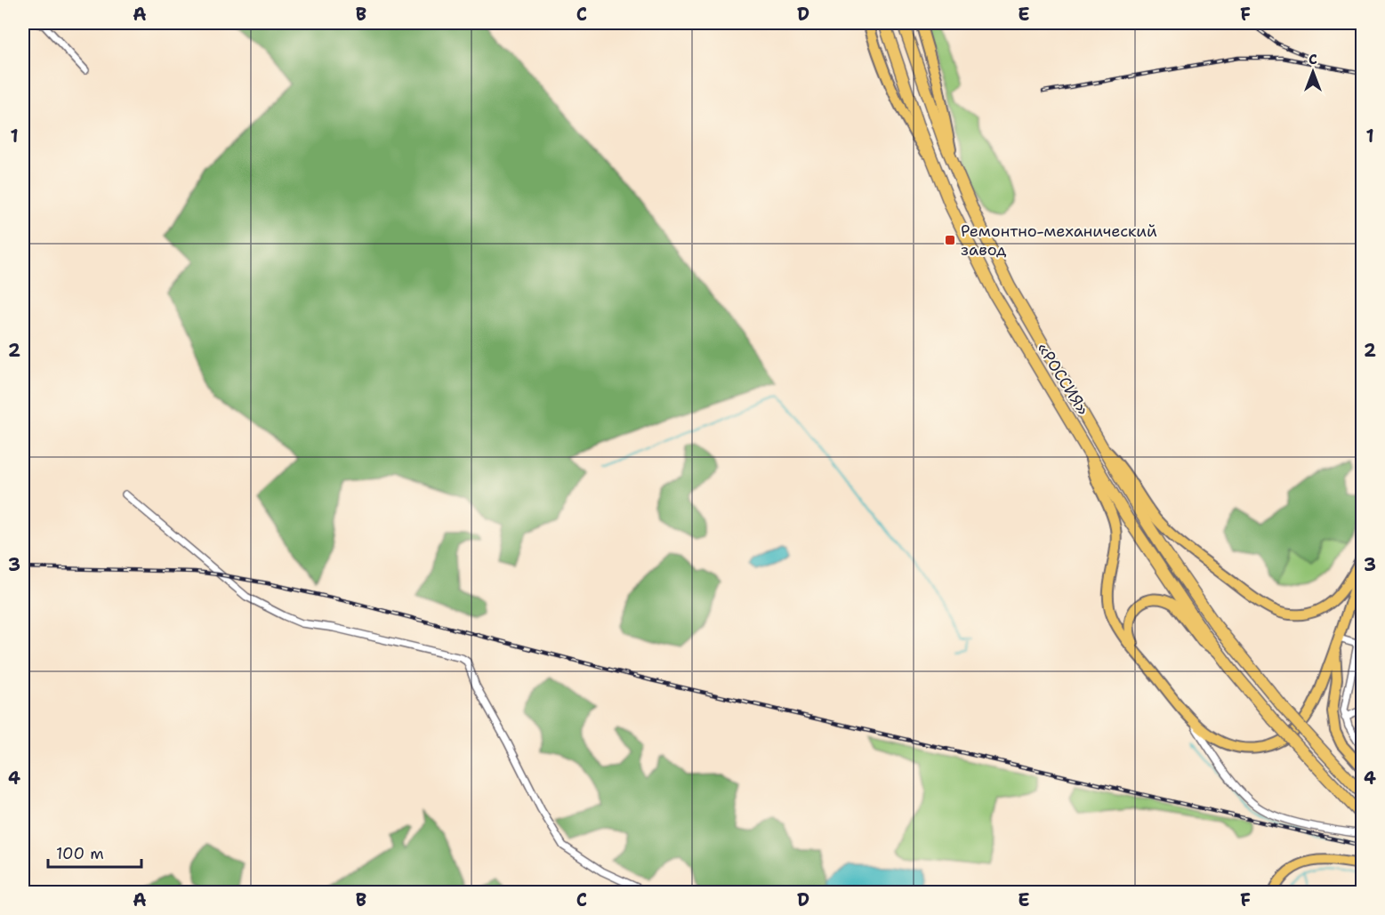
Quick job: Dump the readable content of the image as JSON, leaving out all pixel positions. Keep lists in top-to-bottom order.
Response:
{
  "streets": {
    "highway": ["«РОССИЯ»"]
  },
  "places": {
    "transit": ["Ремонтно-механический завод"]
  },
  "scale_bar": "100 m",
  "north": "top",
  "grid": {
    "columns": [
      "A",
      "B",
      "C",
      "D",
      "E",
      "F"
    ],
    "rows": [
      "1",
      "2",
      "3",
      "4"
    ]
  }
}
